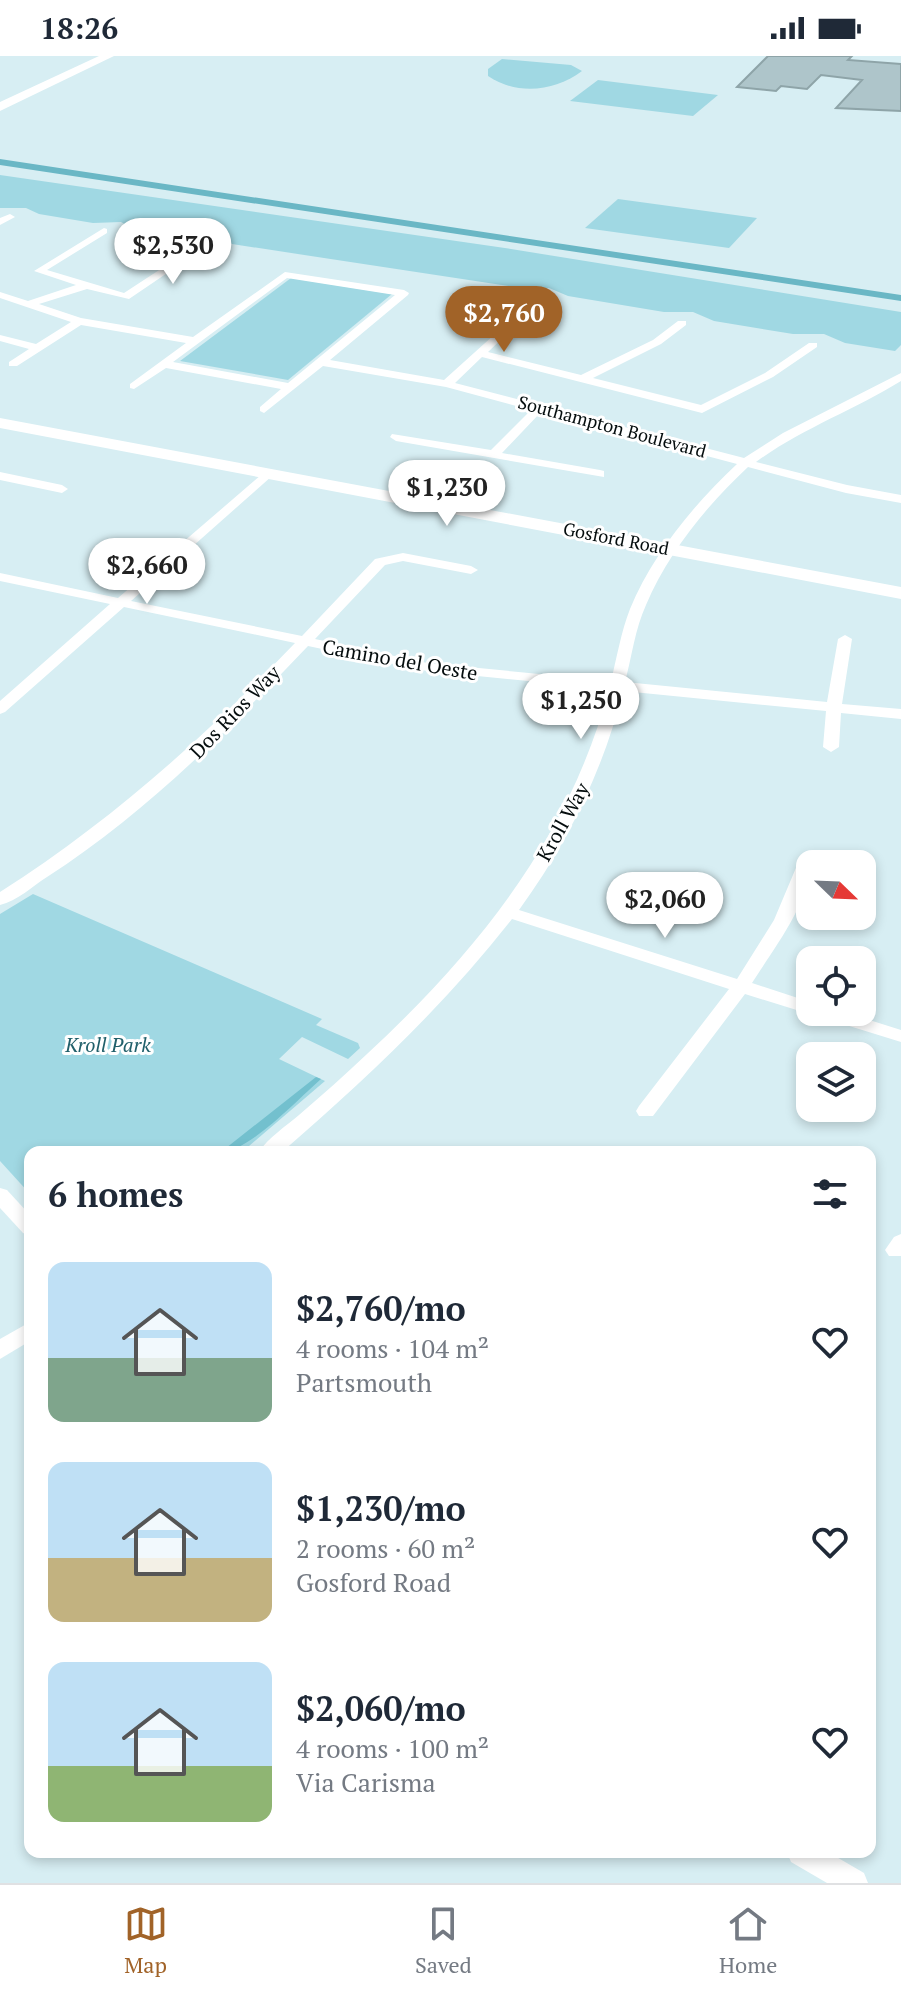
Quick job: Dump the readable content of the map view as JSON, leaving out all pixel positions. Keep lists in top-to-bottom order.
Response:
{
  "streets": {
    "main road": ["Gosford Road"],
    "street": [
      "Southampton Boulevard",
      "Camino del Oeste",
      "Dos Rios Way",
      "Kroll Way"
    ]
  },
  "crossings": [
    ["Southampton Boulevard", "Kroll Way"],
    ["Gosford Road", "Kroll Way"],
    ["Camino del Oeste", "Dos Rios Way"],
    ["Camino del Oeste", "Kroll Way"]
  ],
  "parks": ["Kroll Park"],
  "north": "bottom right",
  "page": {
    "status": "18:26",
    "price": [
      "$2,530",
      "$2,760",
      "$1,230",
      "$2,660",
      "$1,250",
      "$2,060"
    ],
    "heading": "6 homes",
    "list": [
      {
        "name": "$2,760/mo",
        "note": "4 rooms · 104 m² · Partsmouth"
      },
      {
        "name": "$1,230/mo",
        "note": "2 rooms · 60 m² · Gosford Road"
      },
      {
        "name": "$2,060/mo",
        "note": "4 rooms · 100 m² · Via Carisma"
      }
    ],
    "tabs": ["Map", "Saved", "Home"]
  }
}
